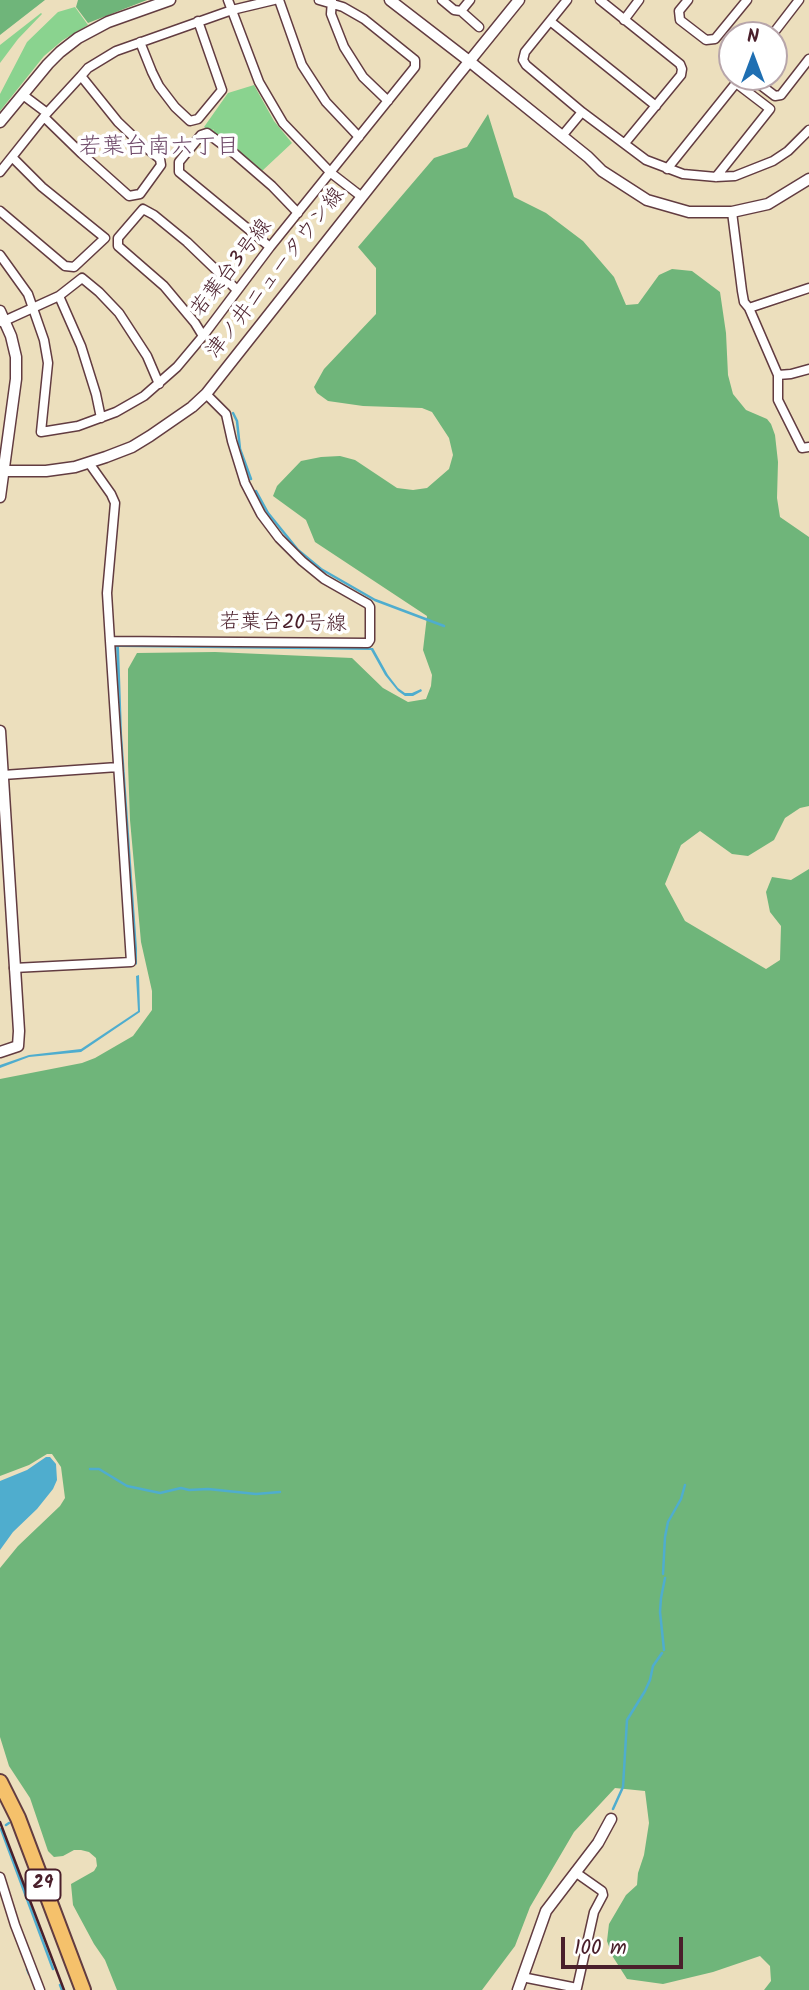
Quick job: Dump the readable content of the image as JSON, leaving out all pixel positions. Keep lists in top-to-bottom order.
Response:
{
  "streets": {
    "highway": ["29"],
    "street": ["若葉台3号線", "津ノ井ニュータウン線", "若葉台20号線"]
  },
  "crossings": [
    ["津ノ井ニュータウン線", "若葉台20号線"]
  ],
  "districts": ["若葉台南六丁目"],
  "scale_bar": "100 m",
  "north": "top"
}
